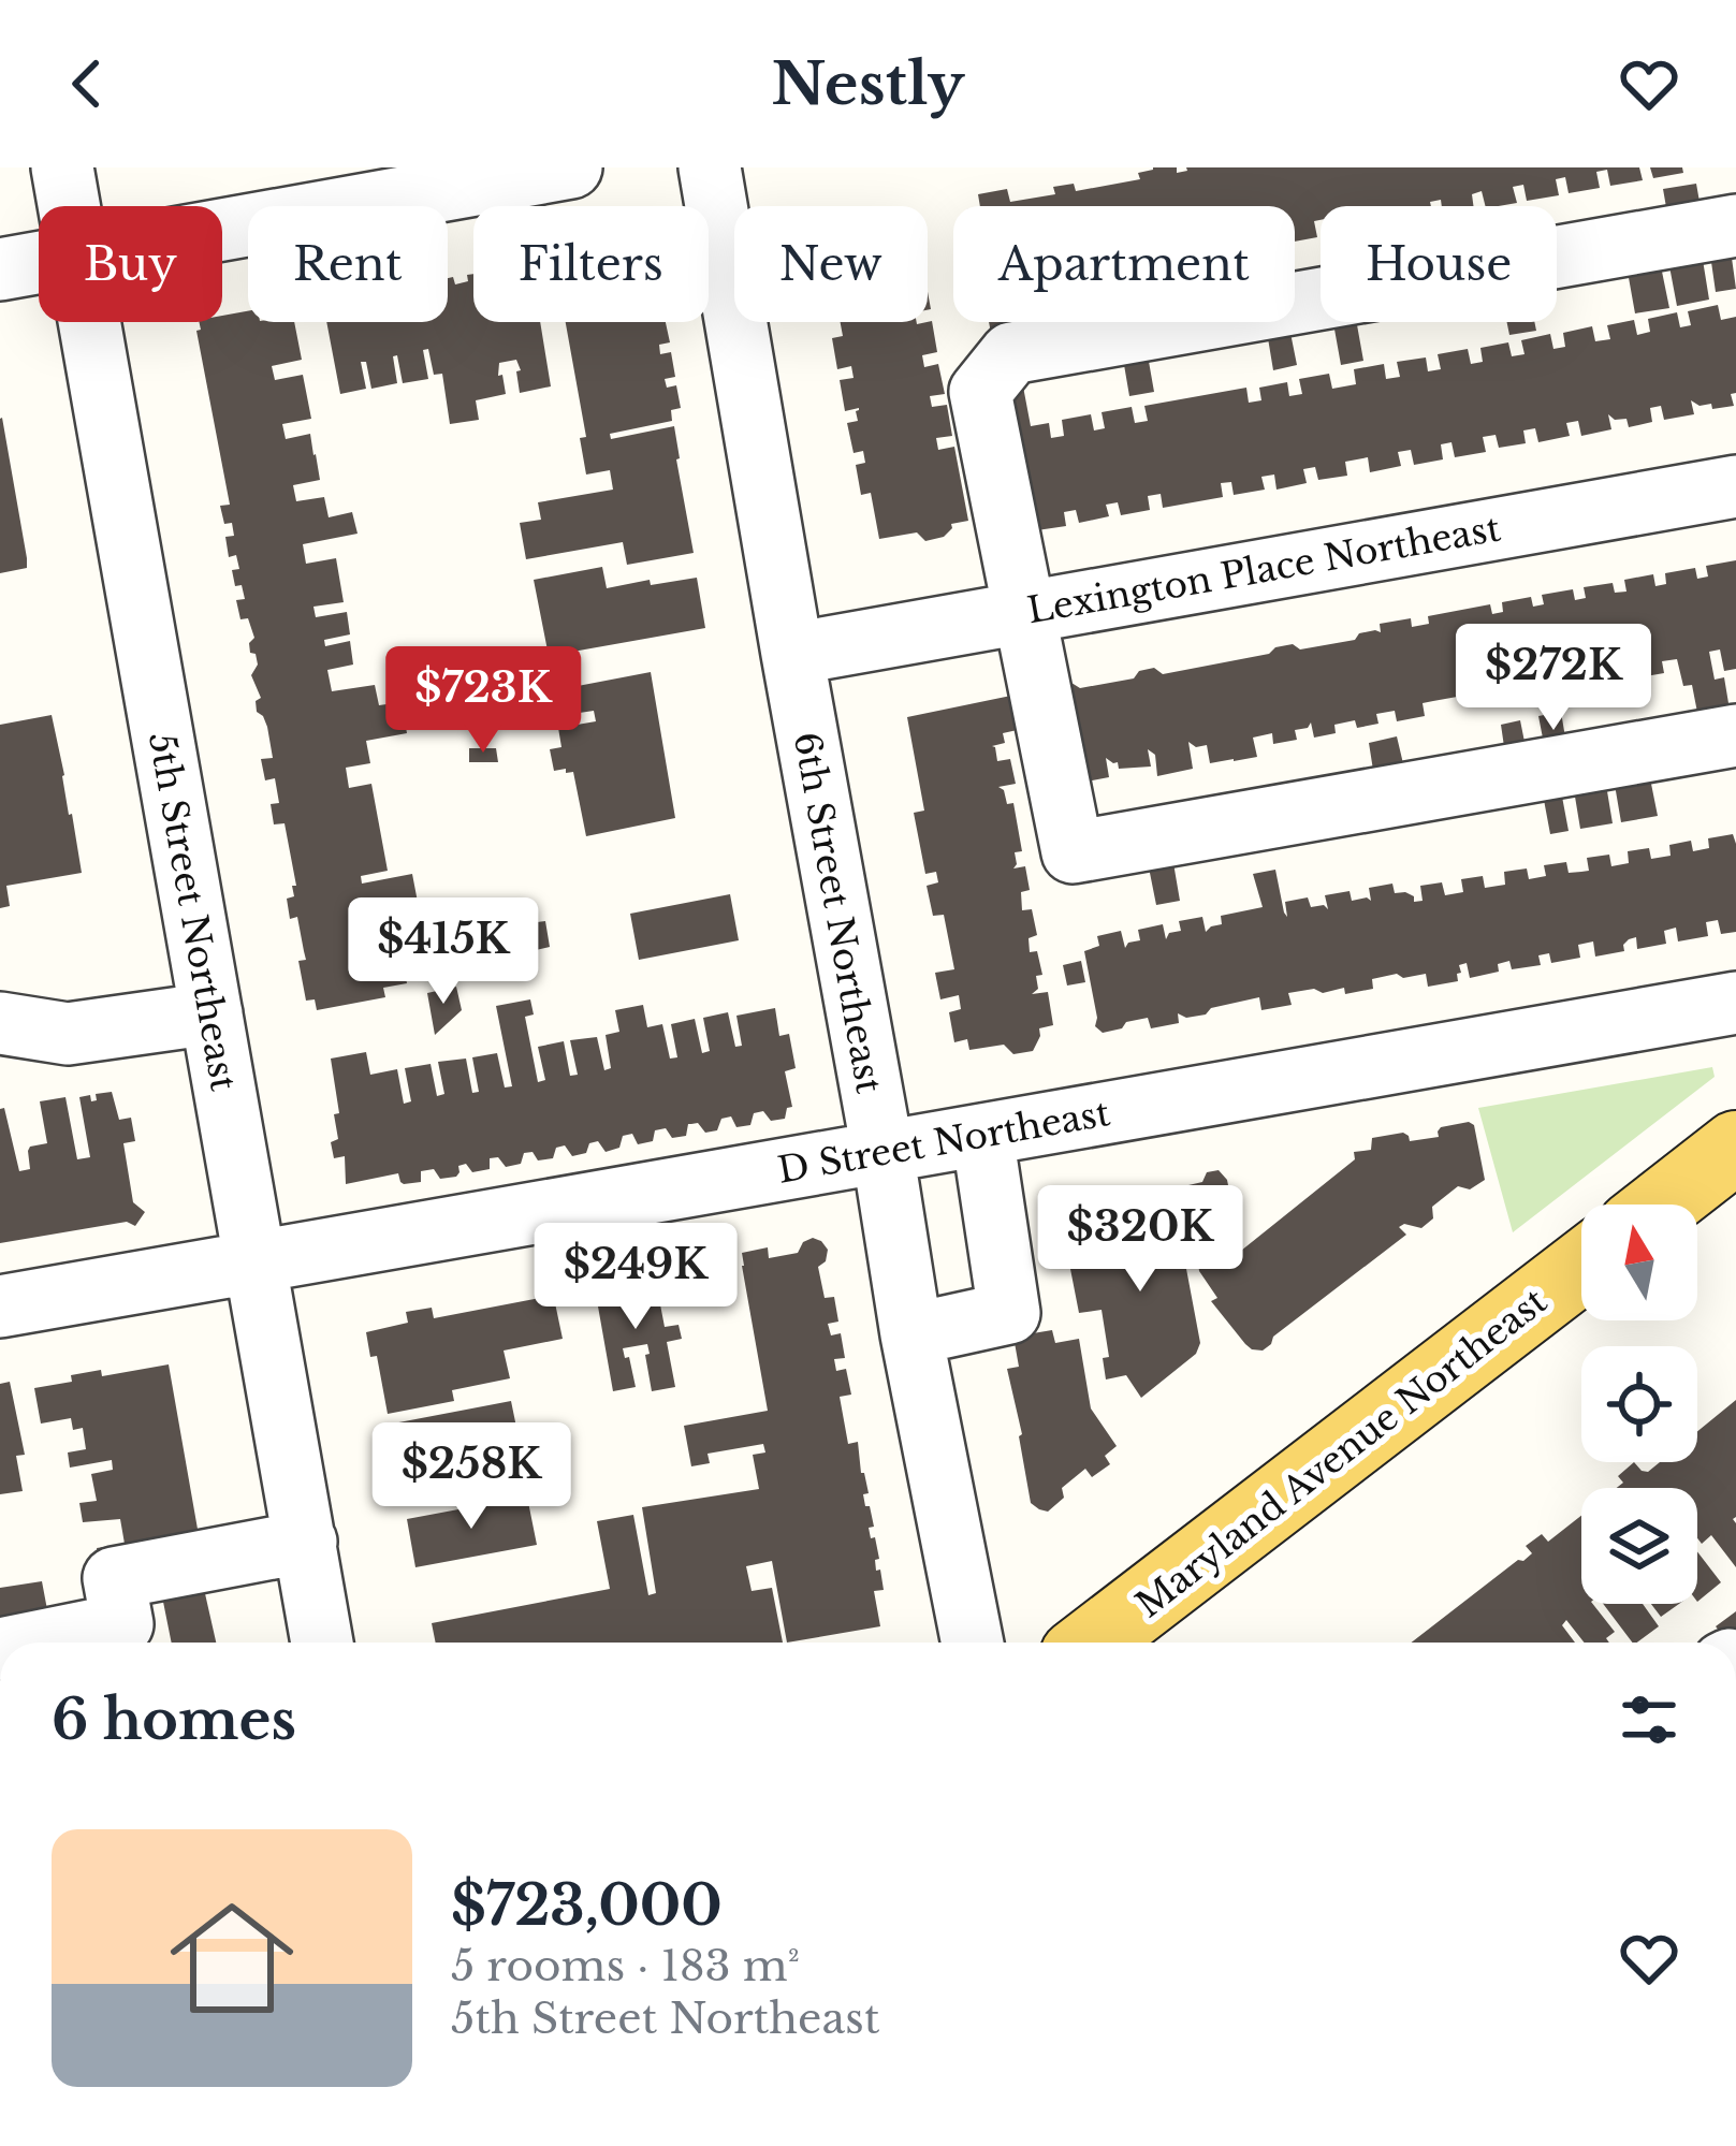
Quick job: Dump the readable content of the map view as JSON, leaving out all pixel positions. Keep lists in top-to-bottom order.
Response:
{
  "streets": {
    "main road": ["Maryland Avenue Northeast"],
    "street": [
      "Lexington Place Northeast",
      "5th Street Northeast",
      "6th Street Northeast",
      "D Street Northeast"
    ]
  },
  "crossings": [
    ["Lexington Place Northeast", "6th Street Northeast"],
    ["5th Street Northeast", "D Street Northeast"],
    ["6th Street Northeast", "D Street Northeast"]
  ],
  "north": "top",
  "page": {
    "header": "Nestly",
    "chip": [
      "Buy",
      "Rent",
      "Filters",
      "New",
      "Apartment",
      "House"
    ],
    "price": [
      "$272K",
      "$723K",
      "$415K",
      "$320K",
      "$249K",
      "$258K"
    ],
    "heading": "6 homes",
    "list": [
      {
        "name": "$723,000",
        "note": "5 rooms · 183 m² · 5th Street Northeast"
      }
    ]
  }
}
